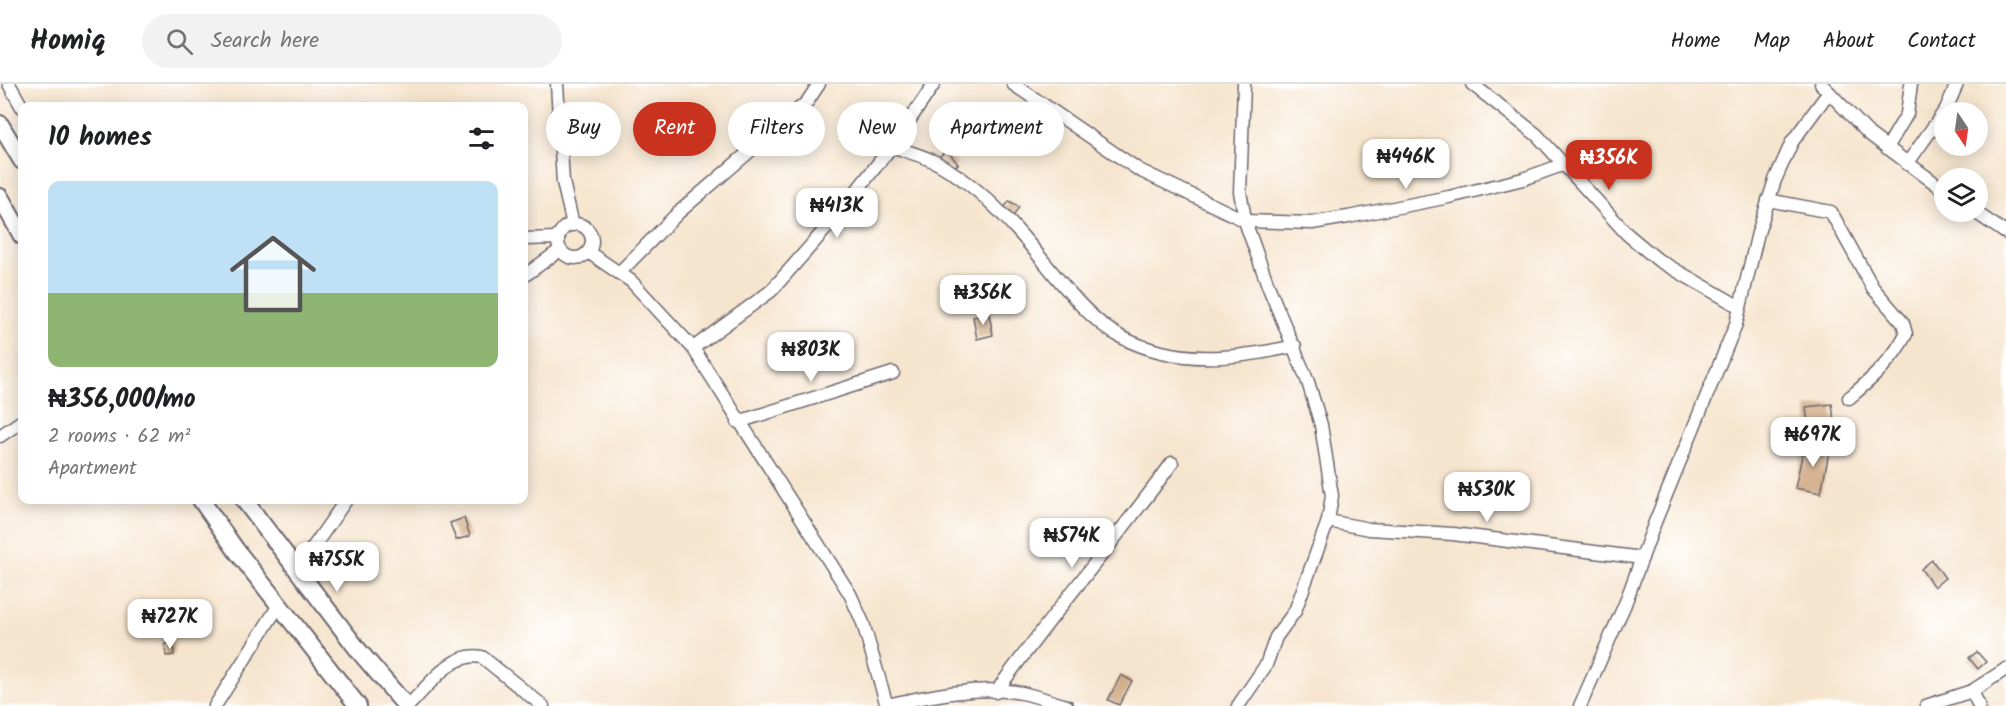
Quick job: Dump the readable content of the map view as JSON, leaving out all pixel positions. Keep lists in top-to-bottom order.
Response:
{
  "north": "bottom",
  "page": {
    "header": "Homiq",
    "search": "Search here",
    "nav": [
      "Home",
      "Map",
      "About",
      "Contact"
    ],
    "chip": [
      "Buy",
      "Rent",
      "Filters",
      "New",
      "Apartment"
    ],
    "heading": "10 homes",
    "price": [
      "₦446K",
      "₦356K",
      "₦413K",
      "₦356K",
      "₦803K",
      "₦697K",
      "₦530K",
      "₦574K",
      "₦755K",
      "₦727K"
    ],
    "list": [
      {
        "name": "₦356,000/mo",
        "note": "2 rooms · 62 m² · Apartment"
      }
    ]
  }
}
